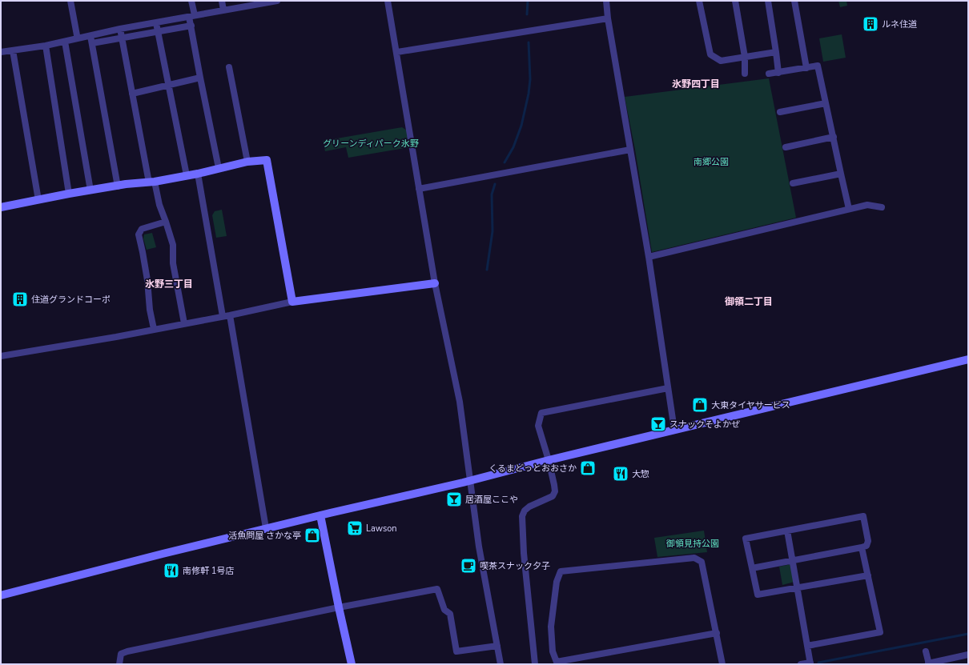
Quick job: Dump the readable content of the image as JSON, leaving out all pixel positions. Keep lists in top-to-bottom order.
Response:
{
  "districts": ["氷野四丁目", "氷野三丁目", "御領二丁目"],
  "parks": ["グリーンディパーク氷野", "南郷公園", "御領見持公園"],
  "places": {
    "building": ["ルネ住道", "住道グランドコーポ"],
    "shop": ["大東タイヤサービス", "くるまどっとおおさか", "活魚問屋 さかな亭"],
    "bar": ["スナックそよかぜ", "居酒屋ここや"],
    "restaurant": ["大惣", "南修軒 1号店"],
    "supermarket": ["Lawson"],
    "cafe": ["喫茶スナック夕子"]
  }
}
